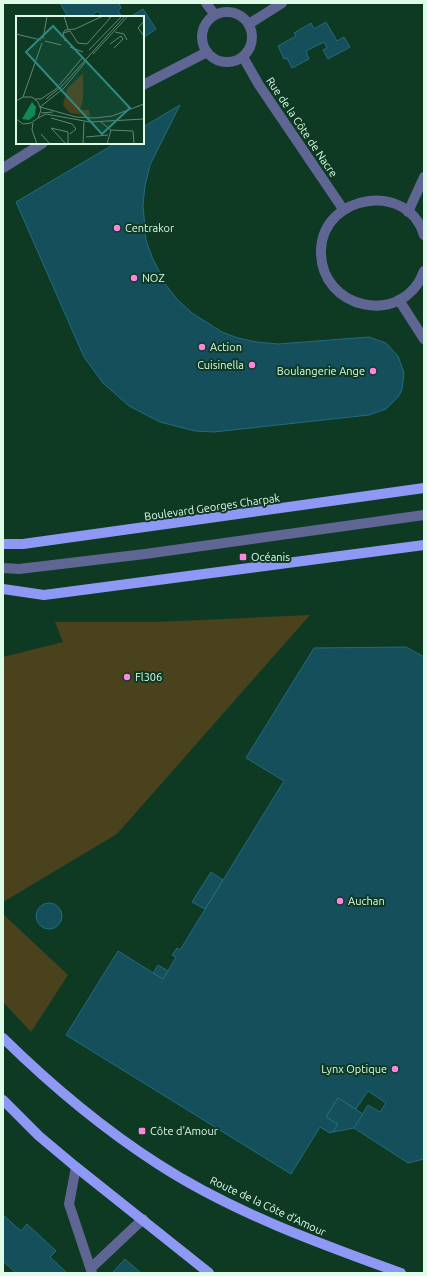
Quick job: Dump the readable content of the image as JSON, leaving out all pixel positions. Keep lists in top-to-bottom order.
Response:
{
  "streets": {
    "main road": ["Boulevard Georges Charpak", "Route de la Côte d'Amour"],
    "street": ["Rue de la Côte de Nacre"]
  },
  "places": {
    "other": [
      "Centrakor",
      "NOZ",
      "Action",
      "Cuisinella",
      "Boulangerie Ange",
      "Fl306",
      "Auchan",
      "Lynx Optique"
    ],
    "transit": ["Océanis", "Côte d'Amour"]
  }
}
